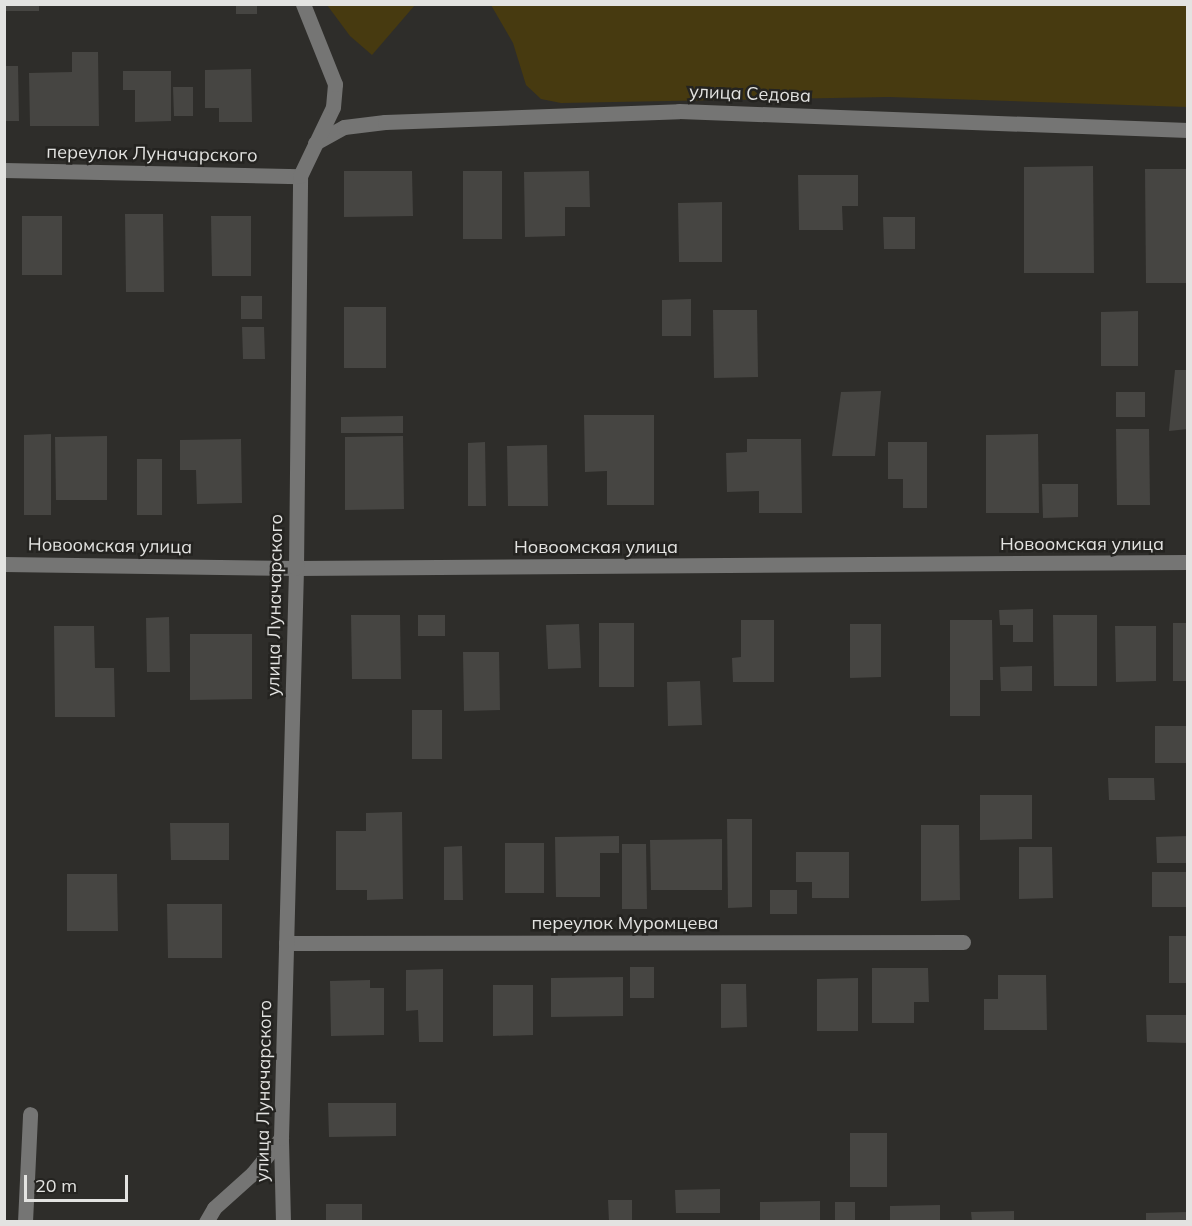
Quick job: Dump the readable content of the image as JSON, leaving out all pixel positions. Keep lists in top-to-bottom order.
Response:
{
  "streets": {
    "street": [
      "улица Седова",
      "переулок Луначарского",
      "Новоомская улица",
      "улица Луначарского",
      "переулок Муромцева"
    ]
  },
  "crossings": [
    ["улица Седова", "улица Луначарского"],
    ["переулок Луначарского", "улица Луначарского"],
    ["Новоомская улица", "улица Луначарского"],
    ["улица Луначарского", "переулок Муромцева"]
  ],
  "scale_bar": "20 m"
}
